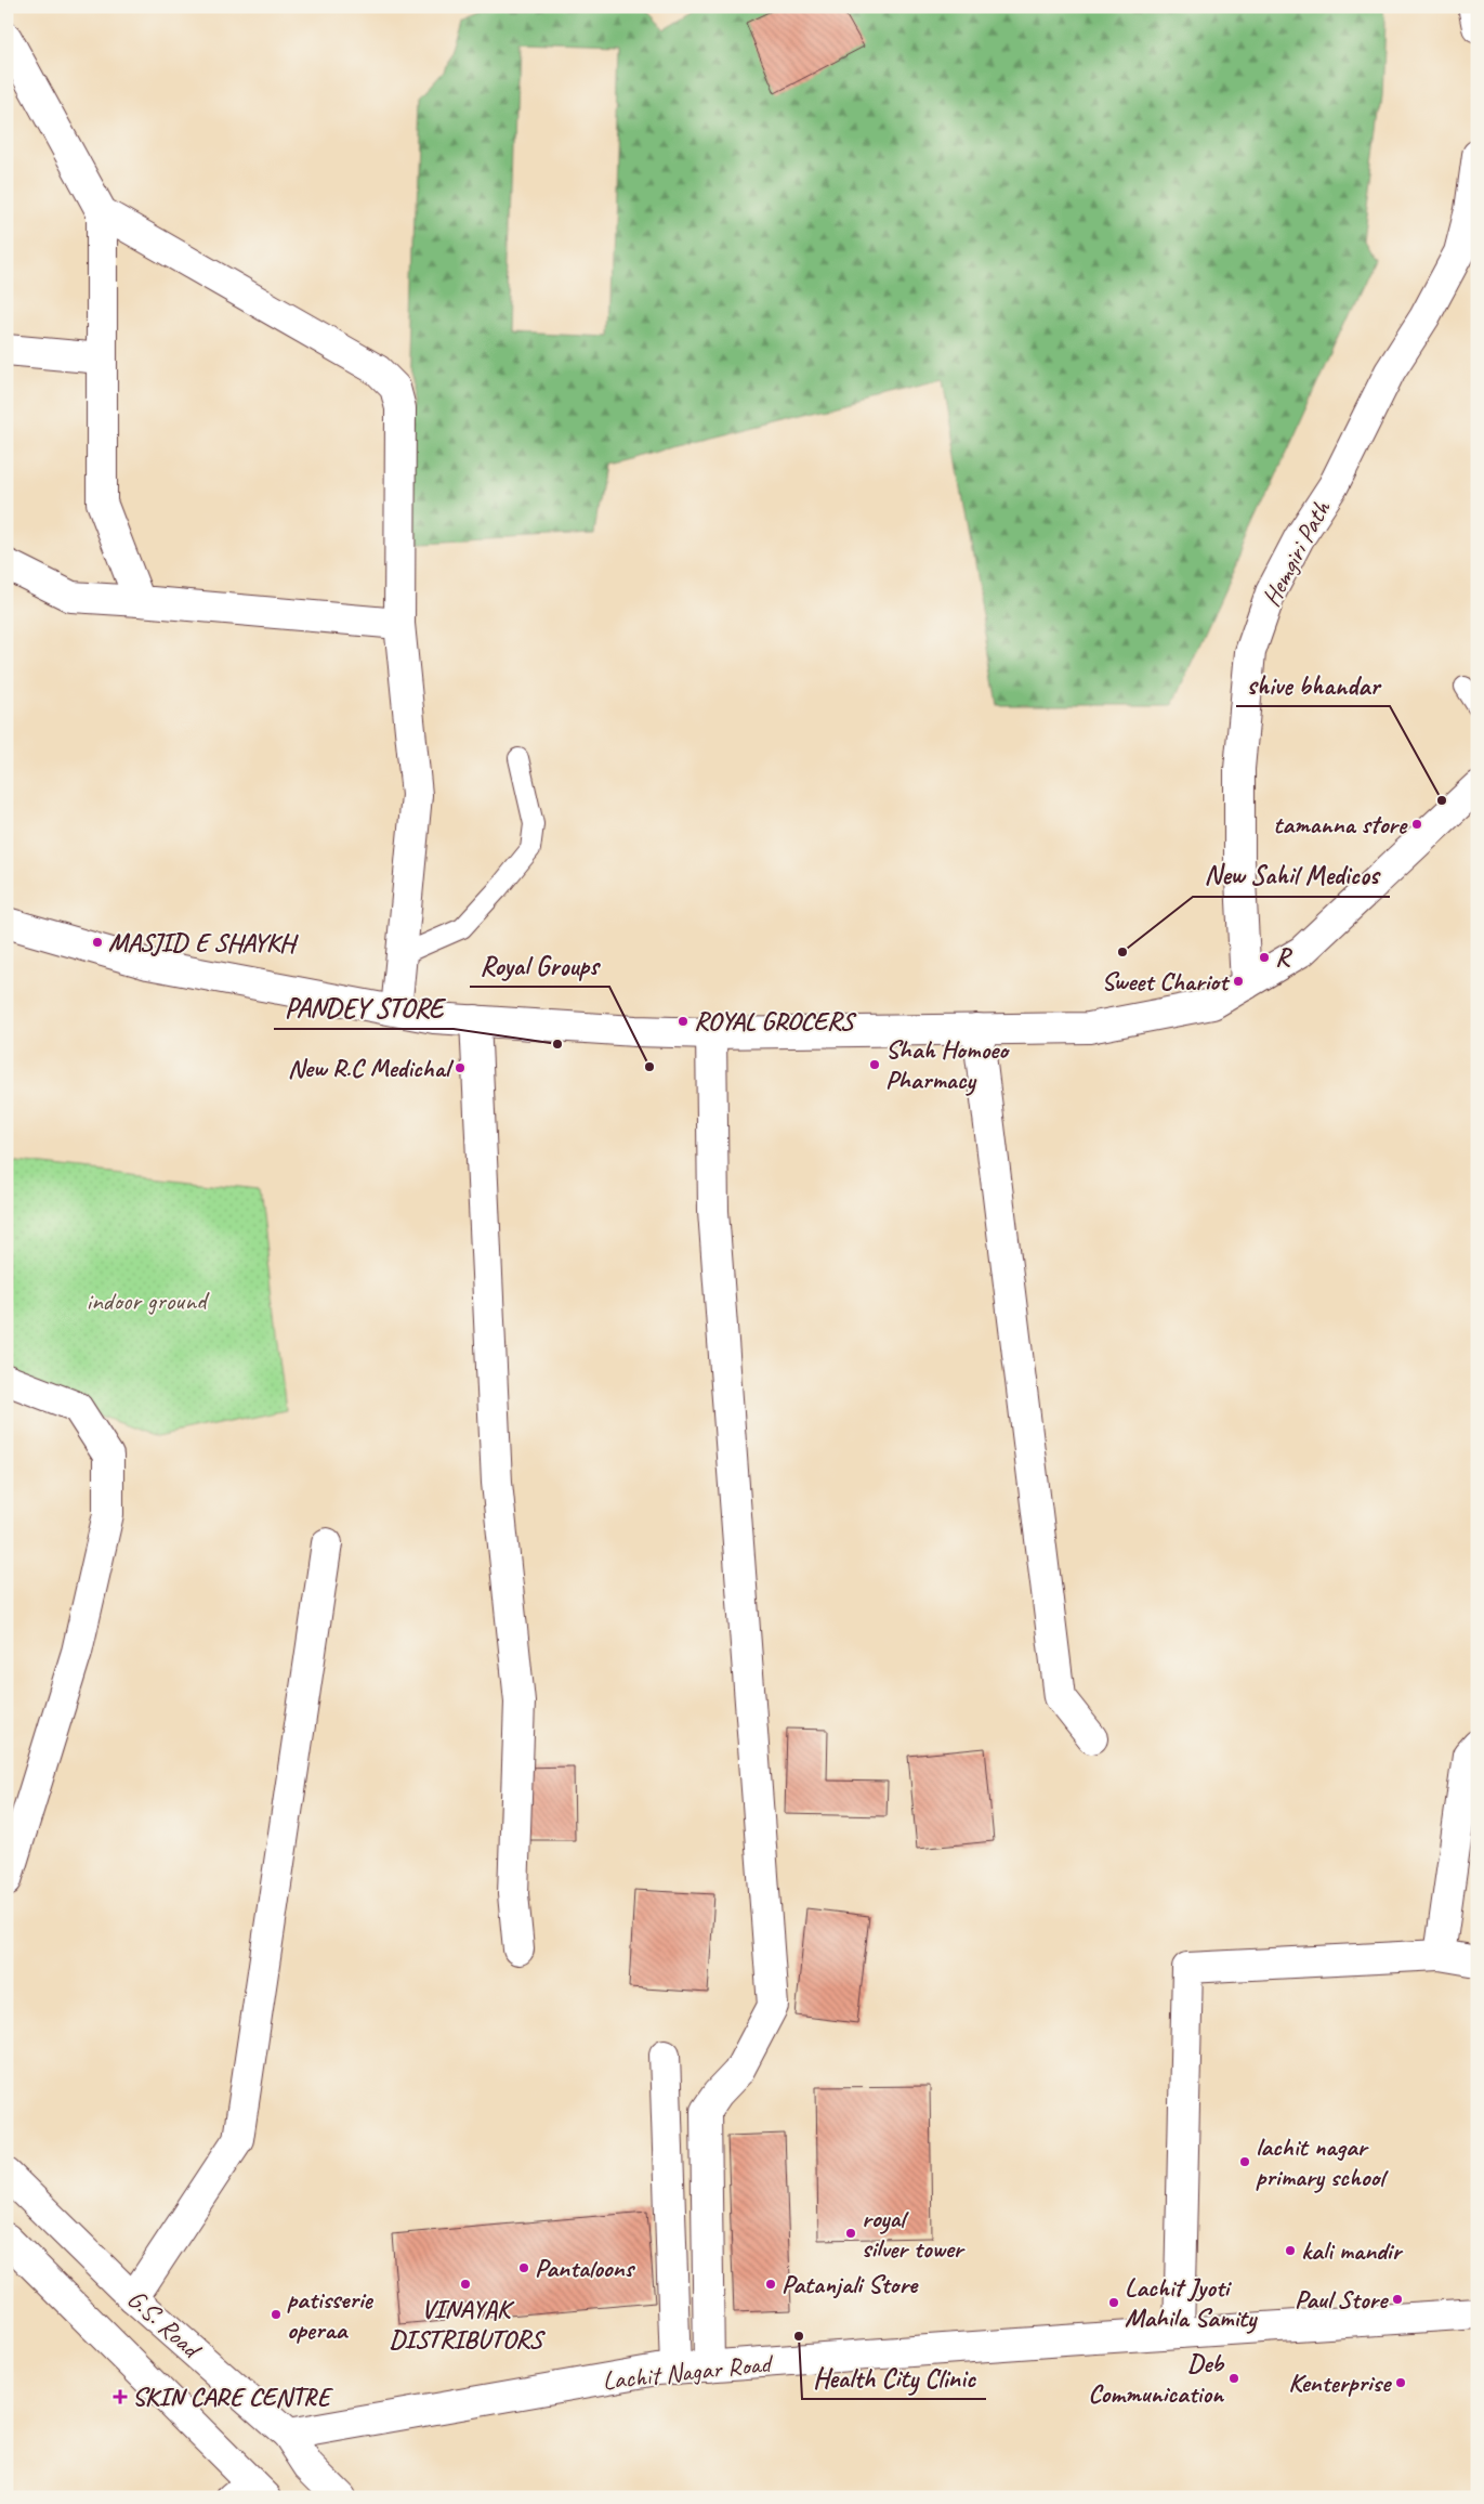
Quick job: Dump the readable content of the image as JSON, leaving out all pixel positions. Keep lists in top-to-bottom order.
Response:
{
  "streets": {
    "street": ["Hemgiri Path", "G.S. Road", "Lachit Nagar Road"]
  },
  "crossings": [
    ["G.S. Road", "Lachit Nagar Road"]
  ],
  "parks": ["indoor ground"],
  "places": {
    "other": [
      "shive bhandar",
      "tamanna store",
      "MASJID E SHAYKH",
      "New Sahil Medicos",
      "R",
      "Sweet Chariot",
      "ROYAL GROCERS",
      "PANDEY STORE",
      "Shah Homoeo Pharmacy",
      "Royal Groups",
      "New R.C Medichal",
      "lachit nagar primary school",
      "royal silver tower",
      "kali mandir",
      "Pantaloons",
      "VINAYAK DISTRIBUTORS",
      "Patanjali Store",
      "Paul Store",
      "Lachit Jyoti Mahila Samity",
      "patisserie operaa",
      "Health City Clinic",
      "Deb Communication",
      "Kenterprise"
    ],
    "health": ["SKIN CARE CENTRE"]
  }
}
